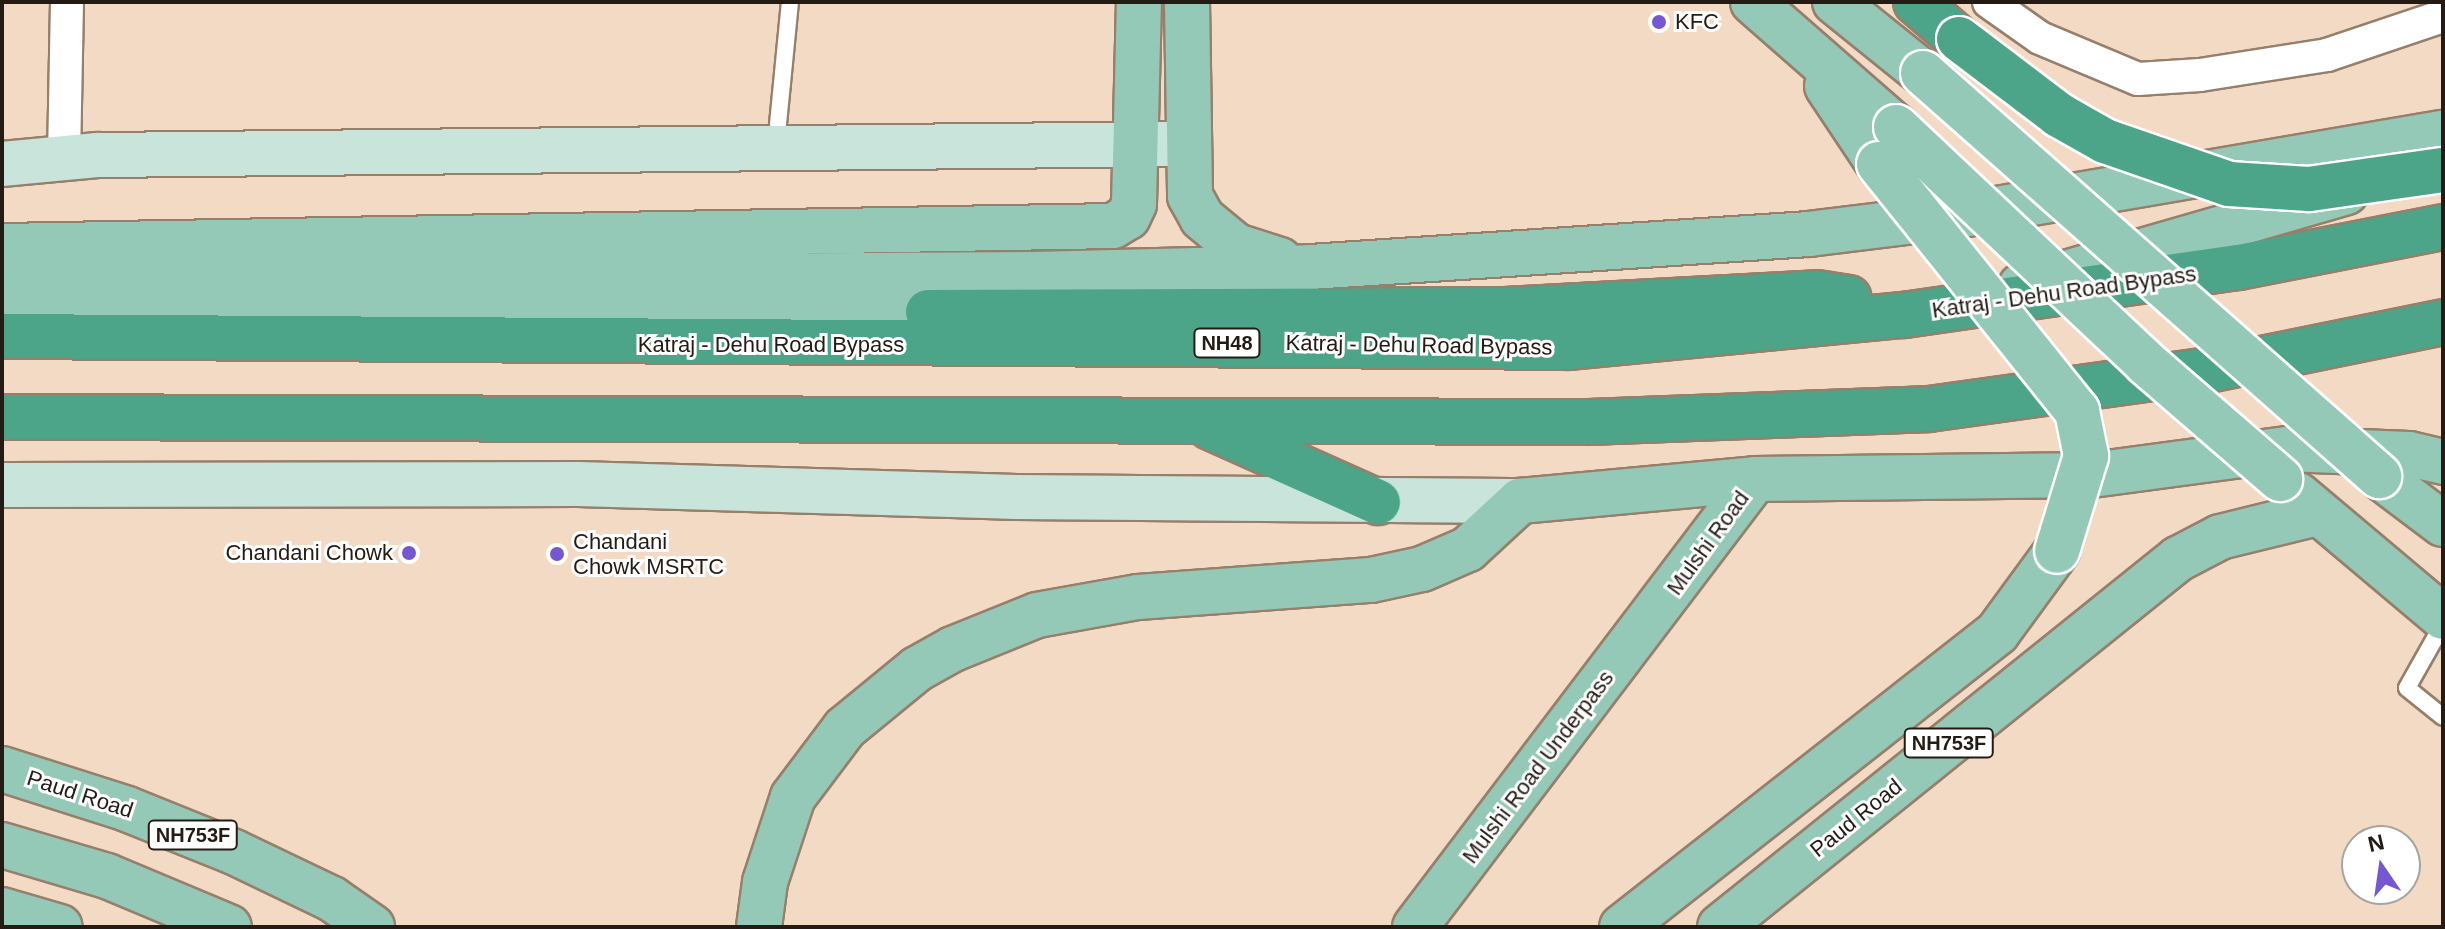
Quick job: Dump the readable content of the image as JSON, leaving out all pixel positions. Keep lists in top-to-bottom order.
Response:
{
  "streets": {
    "highway": ["Katraj - Dehu Road Bypass", "NH48"],
    "main road": [
      "Mulshi Road",
      "NH753F",
      "Mulshi Road Underpass",
      "Paud Road"
    ]
  },
  "crossings": [
    ["Mulshi Road", "Mulshi Road Underpass"]
  ],
  "places": ["KFC", "Chandani Chowk", "Chandani Chowk MSRTC"],
  "north": "top"
}
